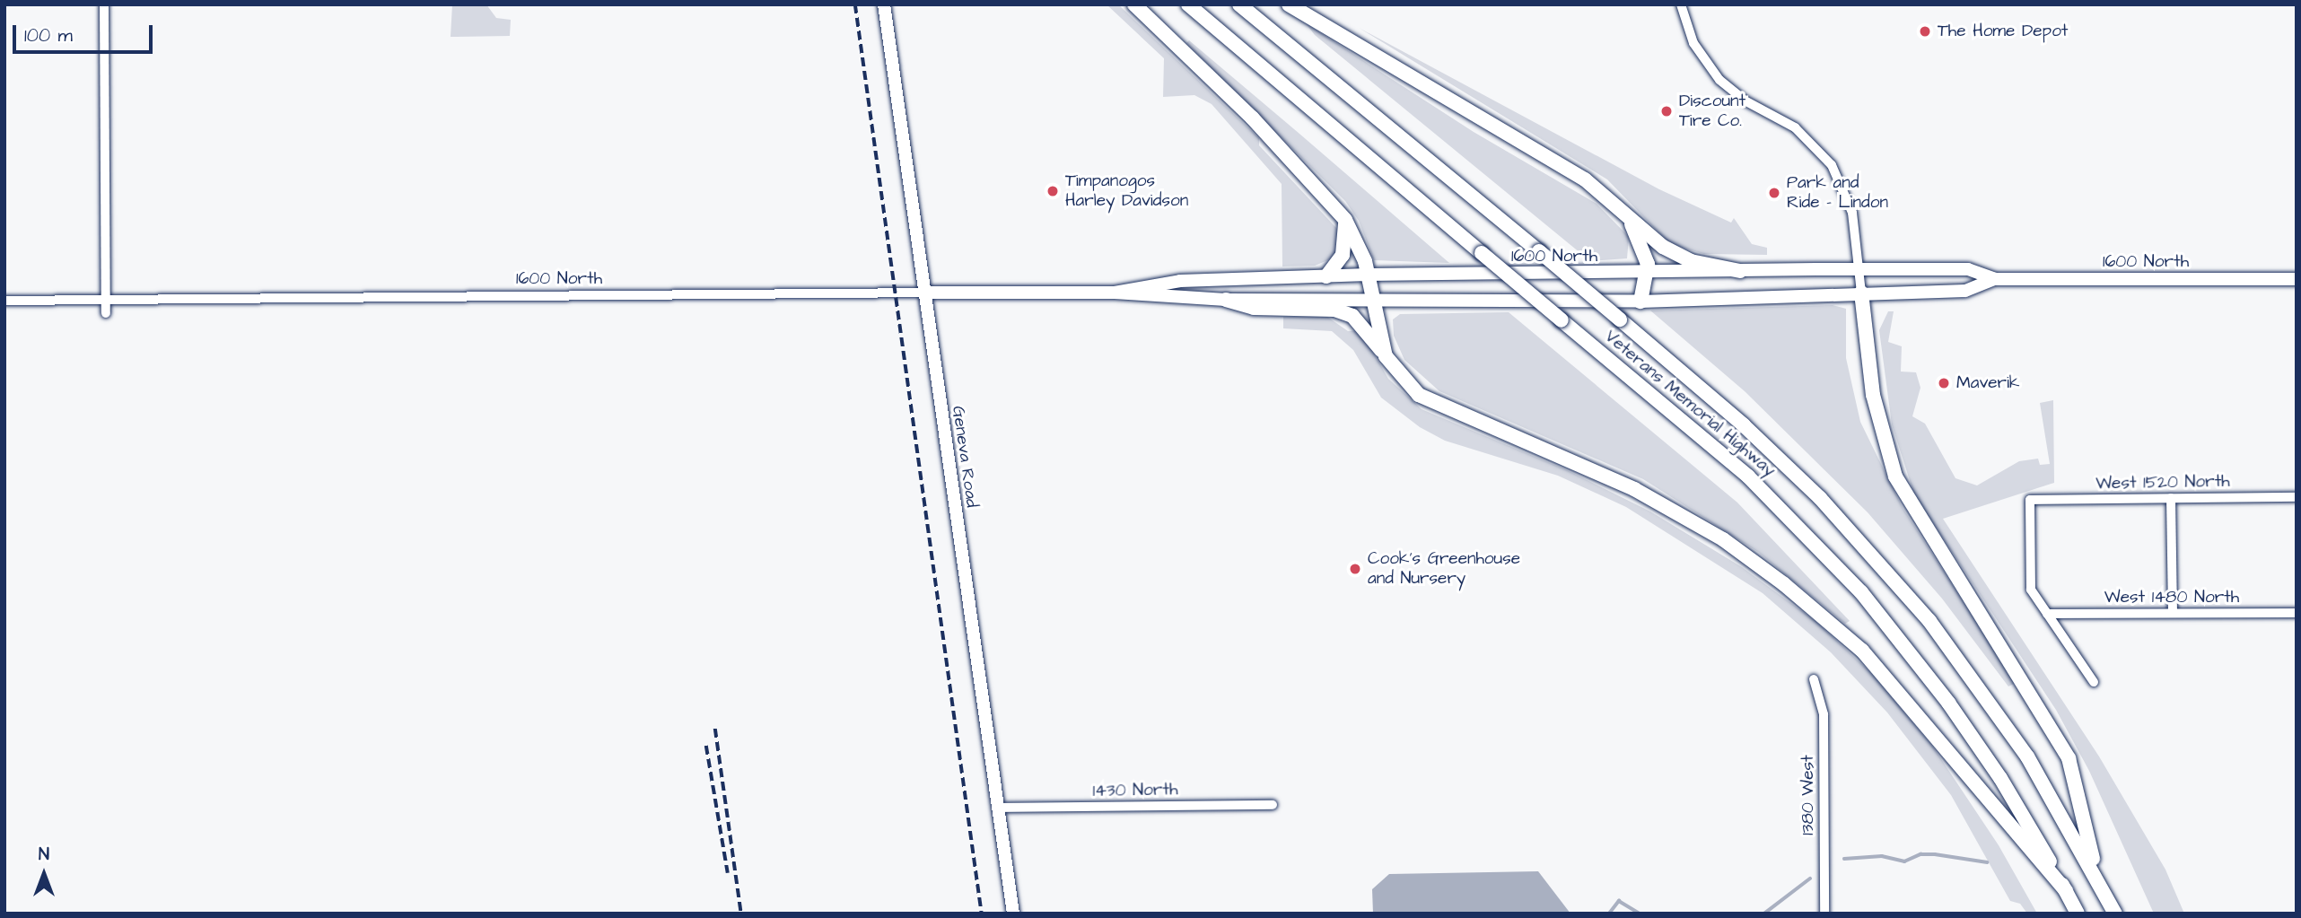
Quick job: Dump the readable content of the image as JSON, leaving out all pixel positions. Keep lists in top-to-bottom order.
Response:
{
  "streets": {
    "highway": ["Veterans Memorial Highway"],
    "main road": ["1600 North", "Geneva Road"],
    "street": [
      "West 1520 North",
      "West 1480 North",
      "1430 North",
      "1380 West"
    ]
  },
  "crossings": [
    ["1600 North", "Geneva Road"],
    ["Geneva Road", "1430 North"],
    ["West 1520 North", "West 1480 North"]
  ],
  "places": [
    "The Home Depot",
    "Discount Tire Co.",
    "Timpanogos Harley Davidson",
    "Park and Ride - Lindon",
    "Maverik",
    "Cook's Greenhouse and Nursery"
  ],
  "scale_bar": "100 m",
  "north": "top"
}
